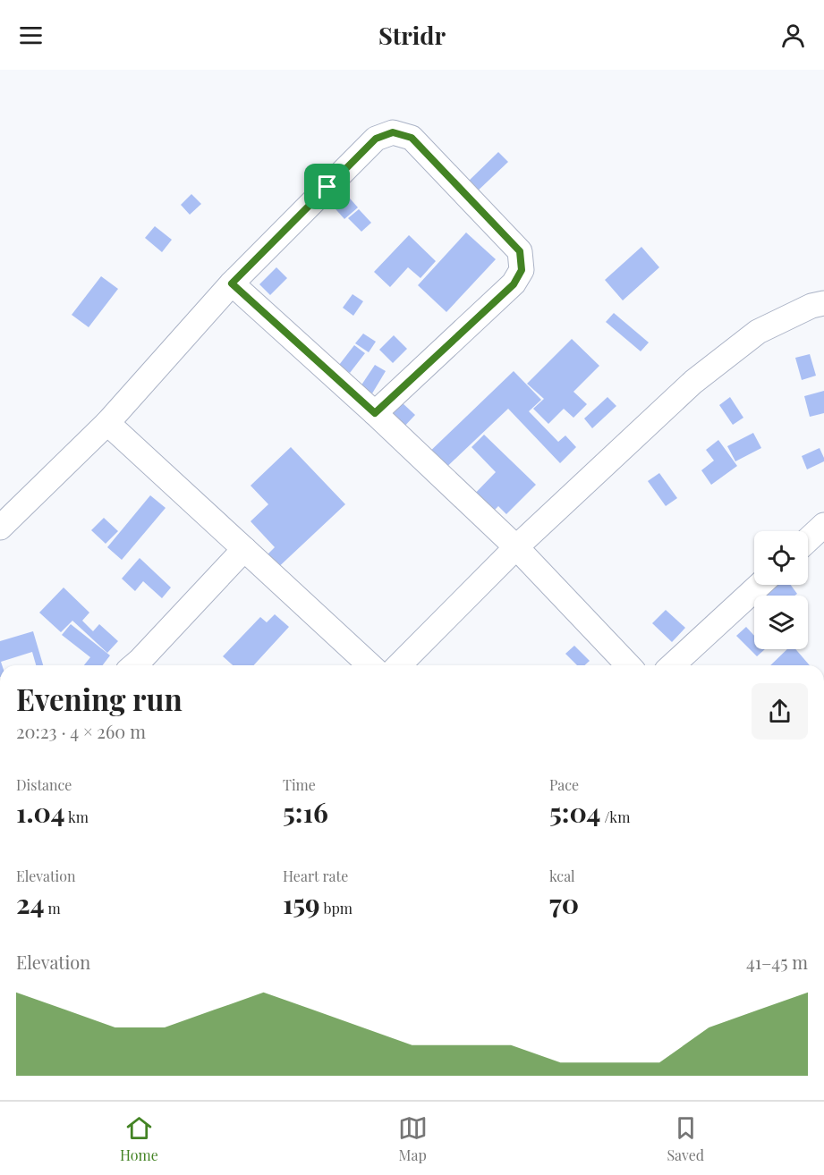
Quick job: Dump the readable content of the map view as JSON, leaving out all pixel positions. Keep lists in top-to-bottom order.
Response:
{
  "page": {
    "header": "Stridr",
    "heading": ["Evening run", "20:23 · 4 × 260 m"],
    "stats": [
      ["Distance", "1.04 km"],
      ["Time", "5:16"],
      ["Pace", "5:04 /km"],
      ["Elevation", "24 m"],
      ["Heart rate", "159 bpm"],
      ["kcal", "70"]
    ],
    "chart": ["Elevation", "41–45 m"],
    "tabs": ["Home", "Map", "Saved"]
  }
}
